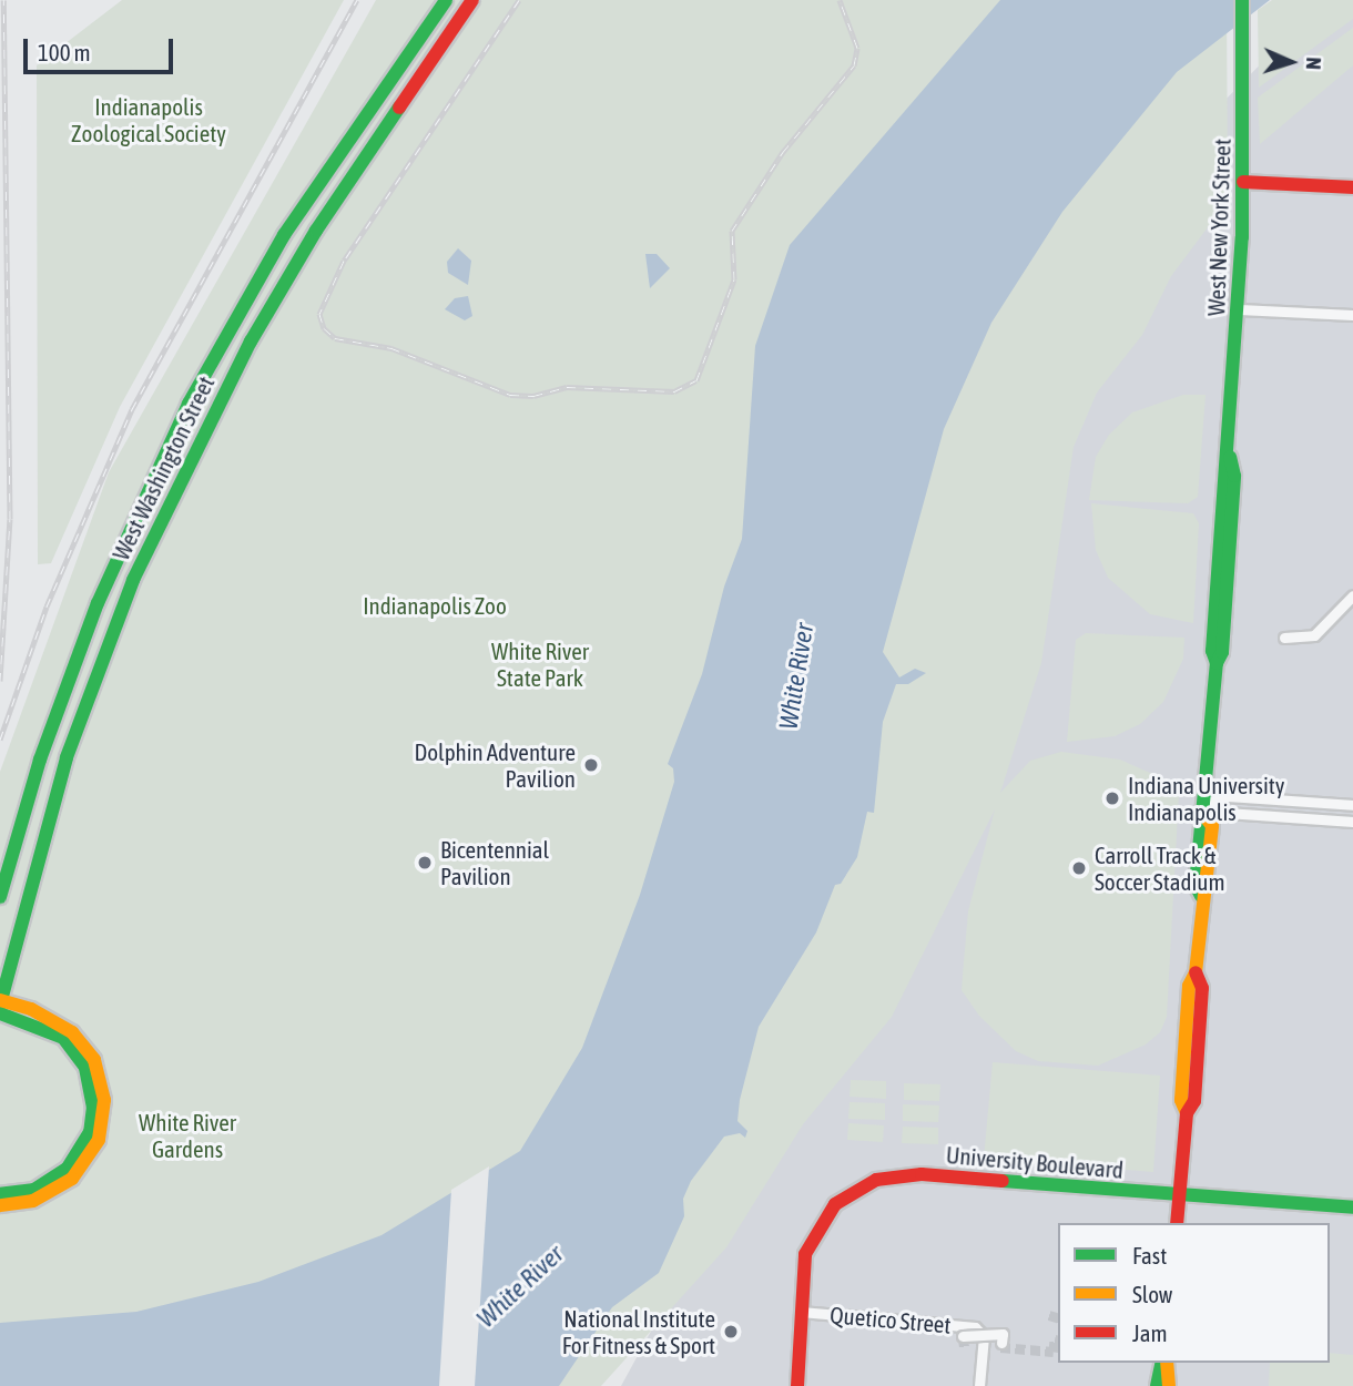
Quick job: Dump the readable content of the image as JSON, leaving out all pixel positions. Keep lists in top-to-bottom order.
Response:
{
  "streets": {
    "main road": ["West New York Street", "West Washington Street", "University Boulevard"],
    "street": ["Quetico Street"]
  },
  "crossings": [
    ["West New York Street", "University Boulevard"],
    ["University Boulevard", "Quetico Street"]
  ],
  "water": ["White River"],
  "parks": [
    "Indianapolis Zoological Society",
    "Indianapolis Zoo",
    "White River State Park",
    "White River Gardens"
  ],
  "places": [
    "Dolphin Adventure Pavilion",
    "Indiana University Indianapolis",
    "Bicentennial Pavilion",
    "Carroll Track & Soccer Stadium",
    "National Institute For Fitness & Sport"
  ],
  "legend": ["Fast", "Slow", "Jam"],
  "scale_bar": "100 m",
  "north": "right"
}
